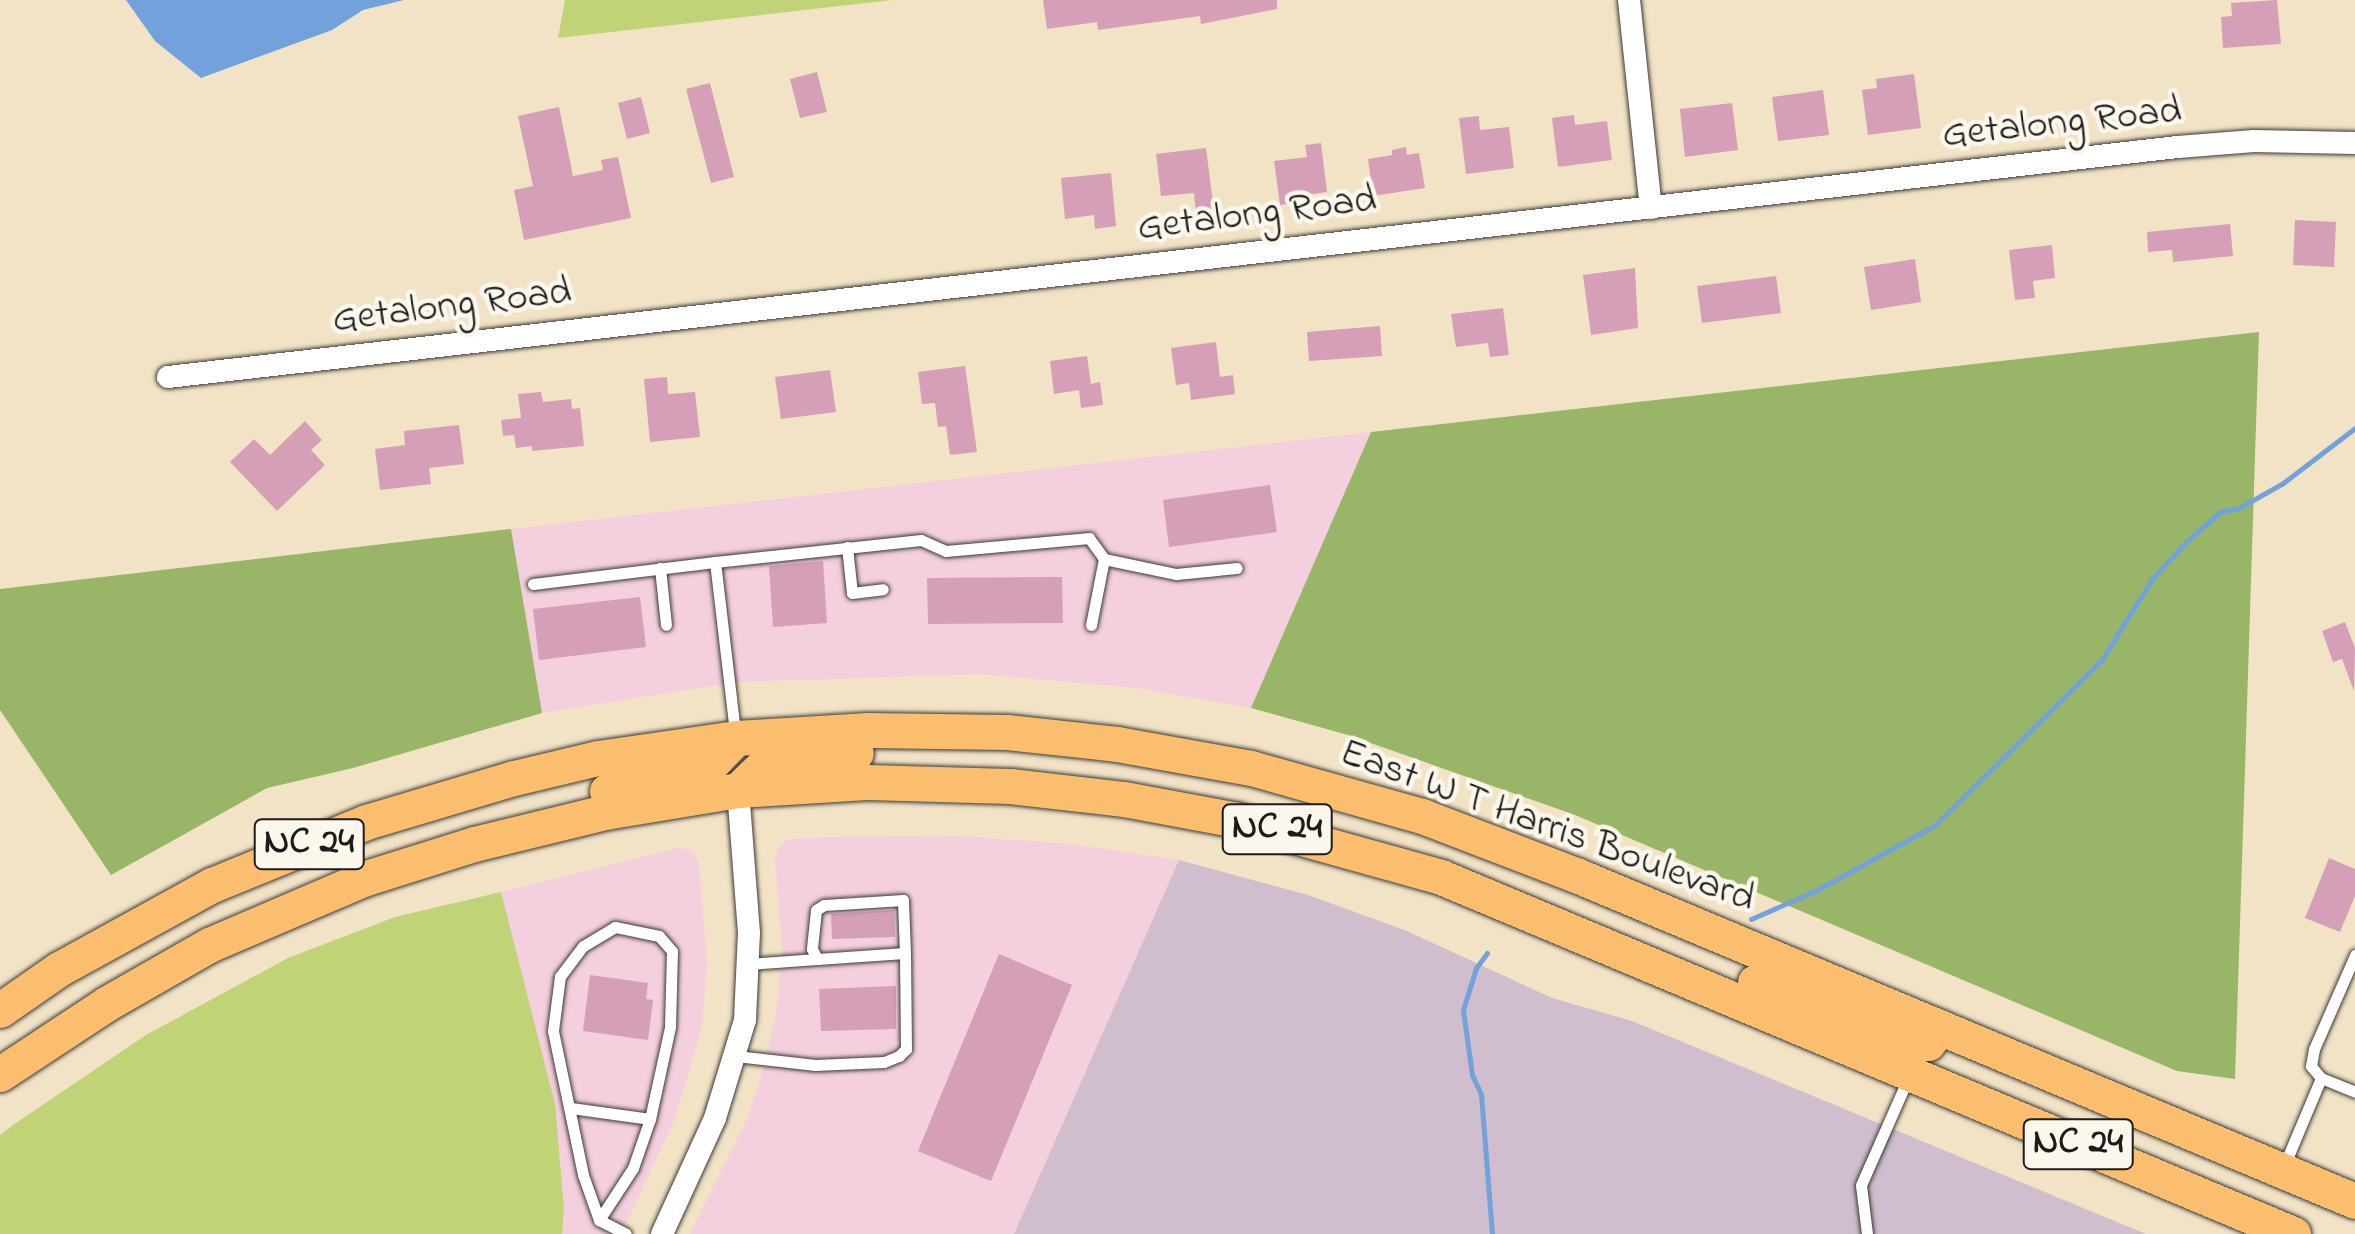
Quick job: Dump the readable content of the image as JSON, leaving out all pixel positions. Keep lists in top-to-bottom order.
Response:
{
  "streets": {
    "main road": ["East W T Harris Boulevard", "NC 24"],
    "street": ["Getalong Road"]
  }
}
